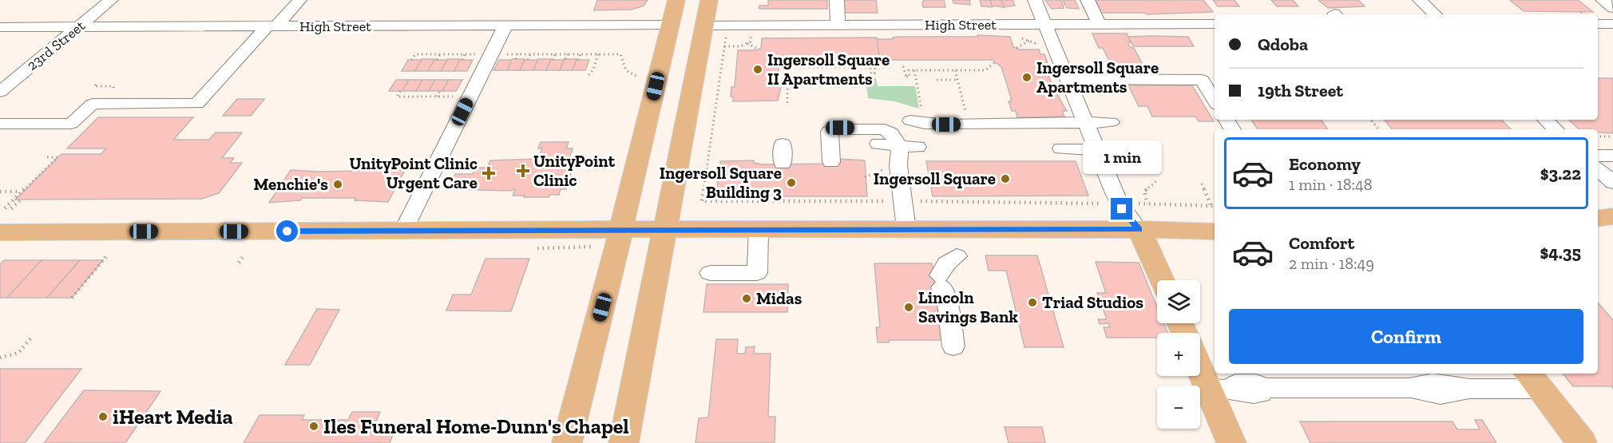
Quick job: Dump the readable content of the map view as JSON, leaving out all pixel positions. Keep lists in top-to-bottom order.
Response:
{
  "streets": {
    "street": ["High Street", "23rd Street"]
  },
  "crossings": [
    ["High Street", "23rd Street"]
  ],
  "places": {
    "other": [
      "Ingersoll Square II Apartments",
      "Ingersoll Square Apartments",
      "Ingersoll Square",
      "Ingersoll Square Building 3",
      "Menchie's",
      "Midas",
      "Triad Studios",
      "Lincoln Savings Bank",
      "iHeart Media",
      "Iles Funeral Home-Dunn's Chapel"
    ],
    "health": ["UnityPoint Clinic", "UnityPoint Clinic Urgent Care"]
  },
  "page": {
    "banner": ["Qdoba", "19th Street"],
    "list": [
      {
        "name": "Economy",
        "note": "1 min · 18:48",
        "value": "$3.22"
      },
      {
        "name": "Comfort",
        "note": "2 min · 18:49",
        "value": "$4.35"
      }
    ],
    "bubble": "1 min",
    "map_buttons": ["+", "−"],
    "buttons": "Confirm"
  }
}
